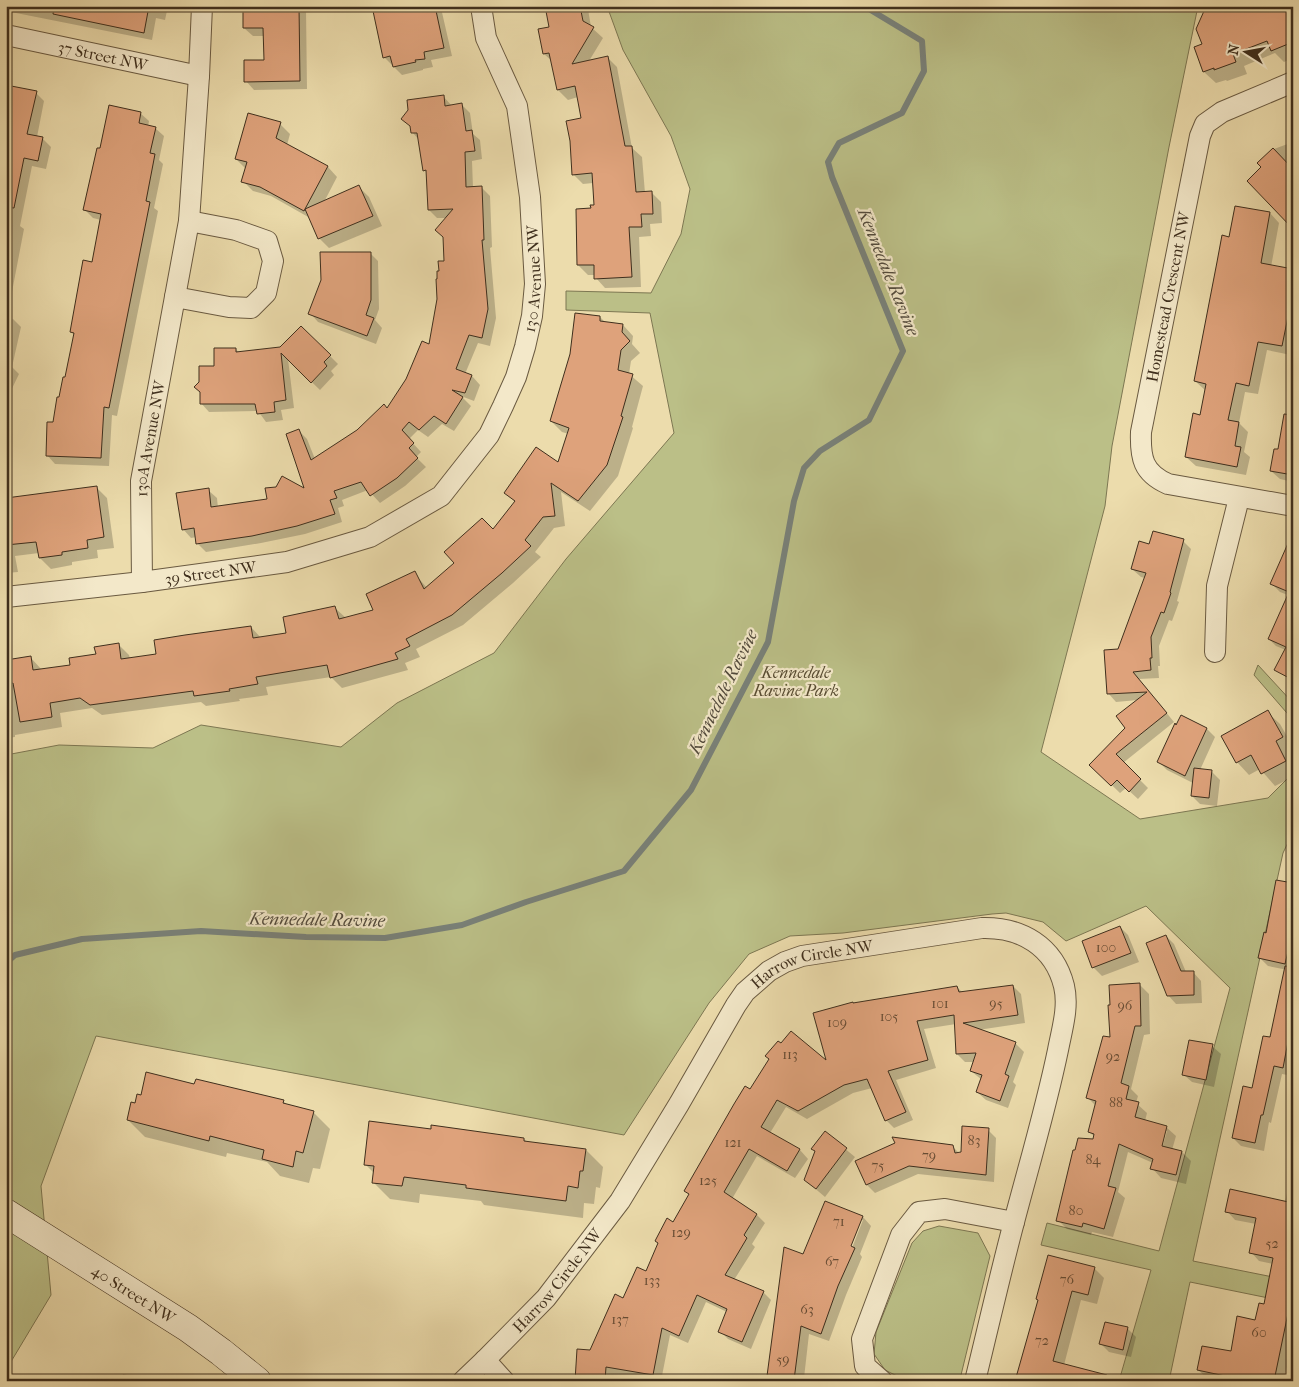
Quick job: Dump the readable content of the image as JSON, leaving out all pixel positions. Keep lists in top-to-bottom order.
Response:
{
  "streets": {
    "street": [
      "37 Street NW",
      "130 Avenue NW",
      "Homestead Crescent NW",
      "130A Avenue NW",
      "39 Street NW",
      "Harrow Circle NW",
      "40 Street NW"
    ]
  },
  "crossings": [
    ["37 Street NW", "130A Avenue NW"],
    ["130 Avenue NW", "39 Street NW"],
    ["130A Avenue NW", "39 Street NW"]
  ],
  "water": ["Kennedale Ravine"],
  "parks": ["Kennedale Ravine Park"],
  "house_numbers": [
    "100",
    "101",
    "95",
    "96",
    "105",
    "109",
    "113",
    "92",
    "88",
    "83",
    "121",
    "79",
    "84",
    "75",
    "125",
    "80",
    "71",
    "129",
    "52",
    "67",
    "76",
    "133",
    "63",
    "137",
    "60",
    "72",
    "59"
  ],
  "north": "left"
}
